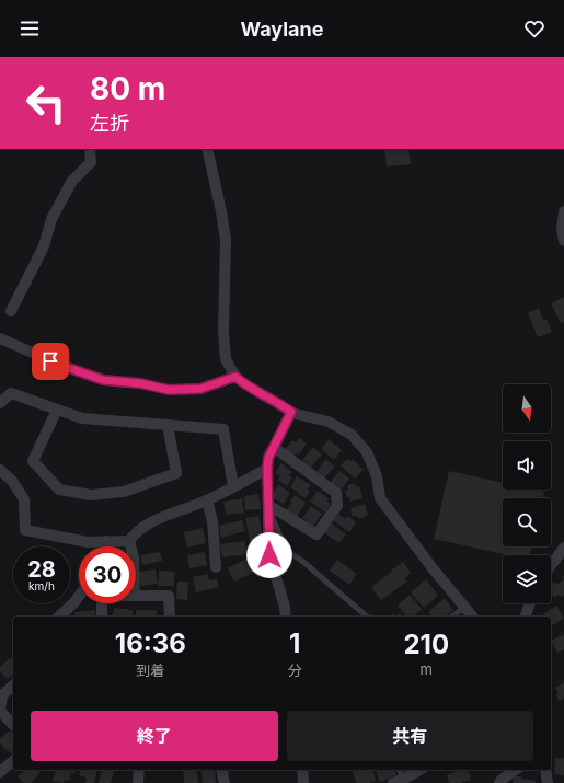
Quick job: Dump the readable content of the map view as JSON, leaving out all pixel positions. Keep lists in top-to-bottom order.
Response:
{
  "north": "bottom",
  "page": {
    "header": "Waylane",
    "turn": ["80 m", "左折"],
    "speed": "28 km/h",
    "limit": "30",
    "eta": [
      "16:36",
      "到着",
      "1",
      "分",
      "210",
      "m"
    ],
    "buttons": ["終了", "共有"]
  }
}
